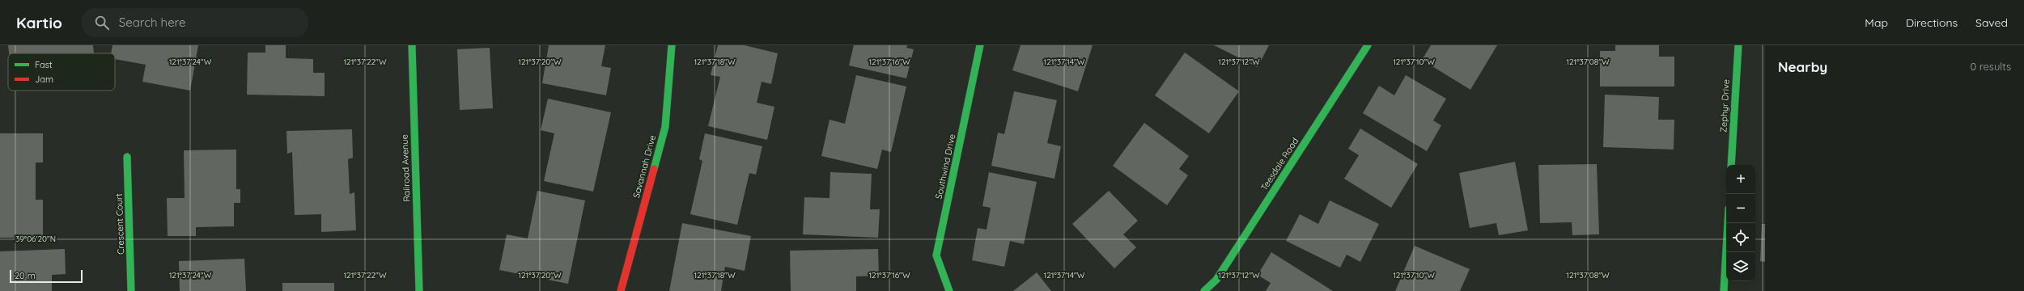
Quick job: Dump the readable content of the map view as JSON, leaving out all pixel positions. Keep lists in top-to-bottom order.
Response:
{
  "streets": {
    "street": [
      "Zephyr Drive",
      "Teesdale Road",
      "Savannah Drive",
      "Southwind Drive",
      "Railroad Avenue",
      "Crescent Court"
    ]
  },
  "legend": ["Fast", "Jam"],
  "scale_bar": "20 m",
  "page": {
    "header": "Kartio",
    "search": "Search here",
    "nav": ["Map", "Directions", "Saved"],
    "heading": ["Nearby", "0 results"],
    "map_buttons": ["+", "−"],
    "scale": "20 m"
  },
  "coordinates": [
    "121°37'24\"W",
    "121°37'22\"W",
    "121°37'20\"W",
    "121°37'18\"W",
    "121°37'16\"W",
    "121°37'14\"W",
    "121°37'12\"W",
    "121°37'10\"W",
    "121°37'08\"W",
    "39°06'20\"N"
  ]
}
